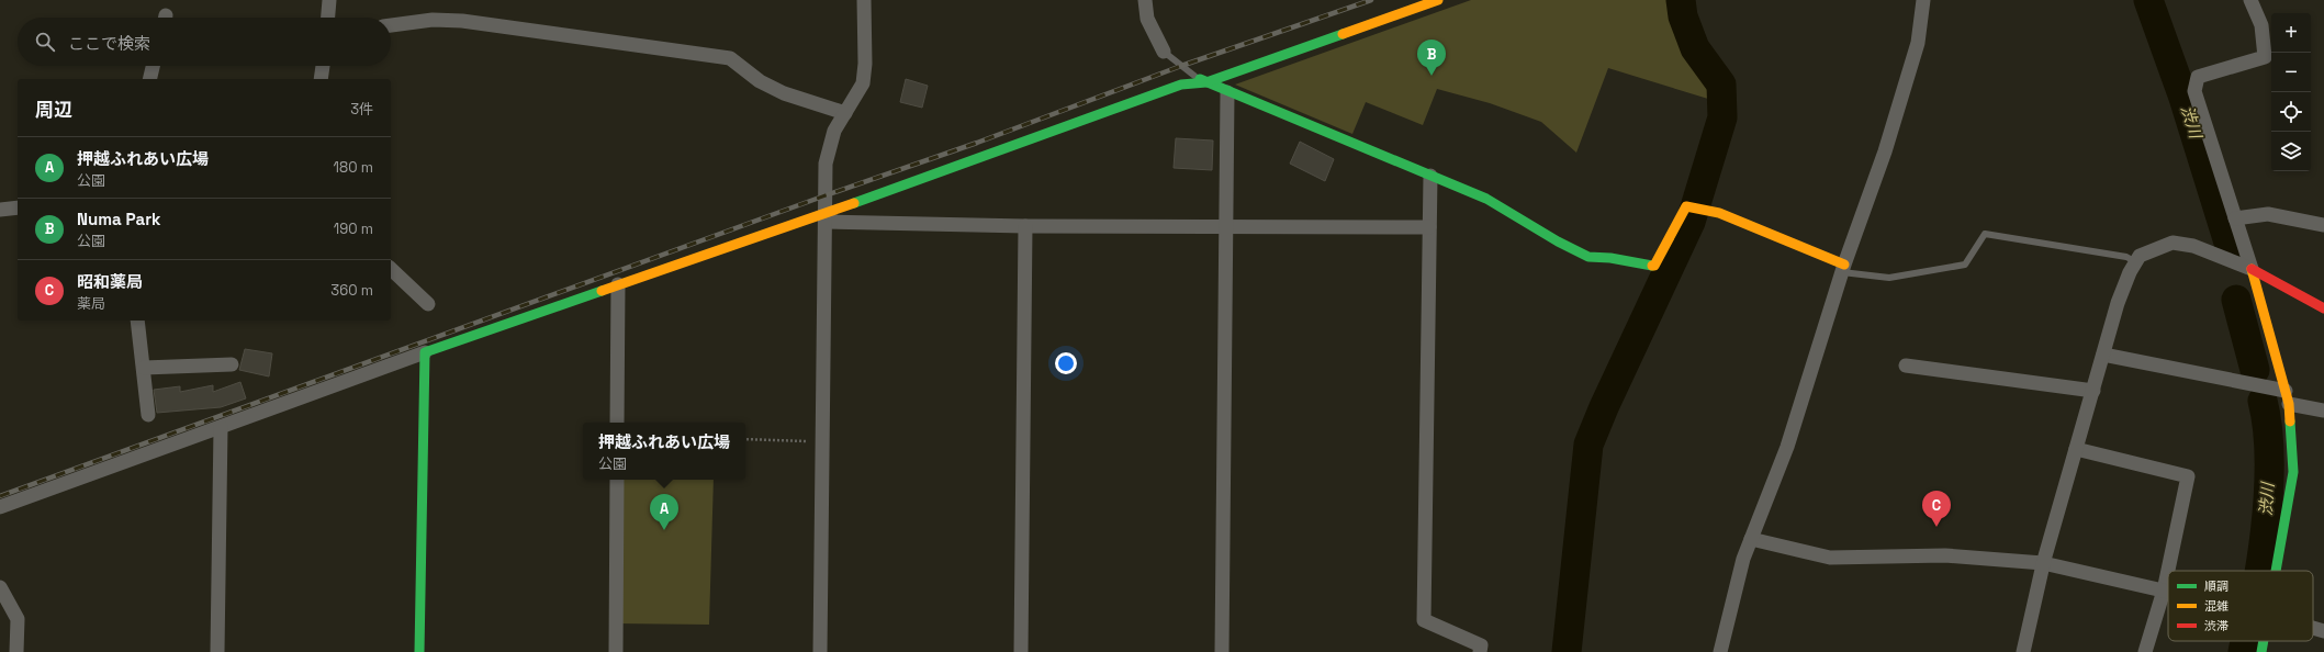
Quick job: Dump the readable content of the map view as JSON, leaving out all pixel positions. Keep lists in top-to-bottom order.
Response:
{
  "water": ["渋川"],
  "legend": ["順調", "混雑", "渋滞"],
  "page": {
    "map_buttons": ["+", "−"],
    "search": "ここで検索",
    "pins": ["B", "C", "A"],
    "heading": ["周辺", "3件"],
    "list": [
      {
        "mark": "A",
        "name": "押越ふれあい広場",
        "note": "公園",
        "value": "180 m"
      },
      {
        "mark": "B",
        "name": "Numa Park",
        "note": "公園",
        "value": "190 m"
      },
      {
        "mark": "C",
        "name": "昭和薬局",
        "note": "薬局",
        "value": "360 m"
      }
    ],
    "popup": ["押越ふれあい広場", "公園"]
  }
}
